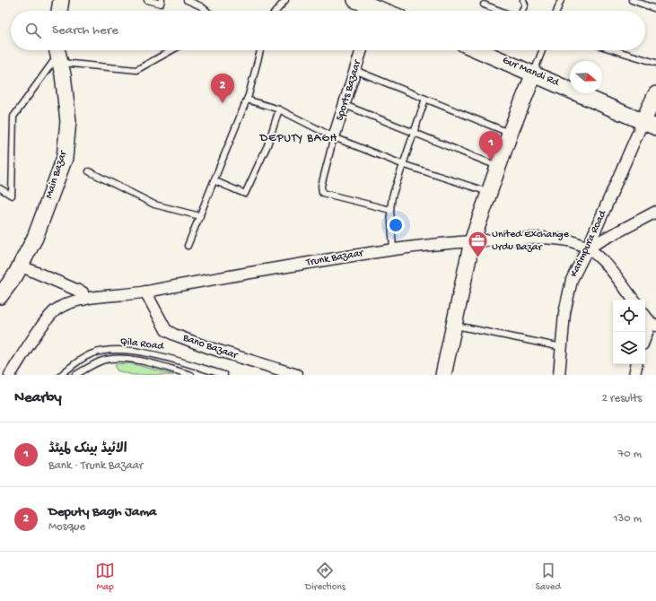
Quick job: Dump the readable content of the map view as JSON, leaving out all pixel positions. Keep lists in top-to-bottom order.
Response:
{
  "streets": {
    "street": [
      "Gur Mandi Rd",
      "Sports Bazaar",
      "Main Bazar",
      "Karimpura Road",
      "Trunk Bazaar",
      "Bano Bazaar"
    ],
    "lane": ["Qila Road"]
  },
  "crossings": [
    ["Gur Mandi Rd", "Karimpura Road"],
    ["Karimpura Road", "Trunk Bazaar"],
    ["Trunk Bazaar", "Bano Bazaar"]
  ],
  "districts": ["DEPUTY BAGH"],
  "places": {
    "office": ["United Exchange Urdu Bazar"]
  },
  "north": "right",
  "page": {
    "search": "Search here",
    "pins": ["2", "1"],
    "heading": ["Nearby", "2 results"],
    "list": [
      {
        "mark": "1",
        "name": "الائیڈ بینک لمیٹڈ",
        "note": "Bank · Trunk Bazaar",
        "value": "70 m"
      },
      {
        "mark": "2",
        "name": "Deputy Bagh Jama",
        "note": "Mosque",
        "value": "130 m"
      }
    ],
    "nav": ["Map", "Directions", "Saved"]
  }
}
